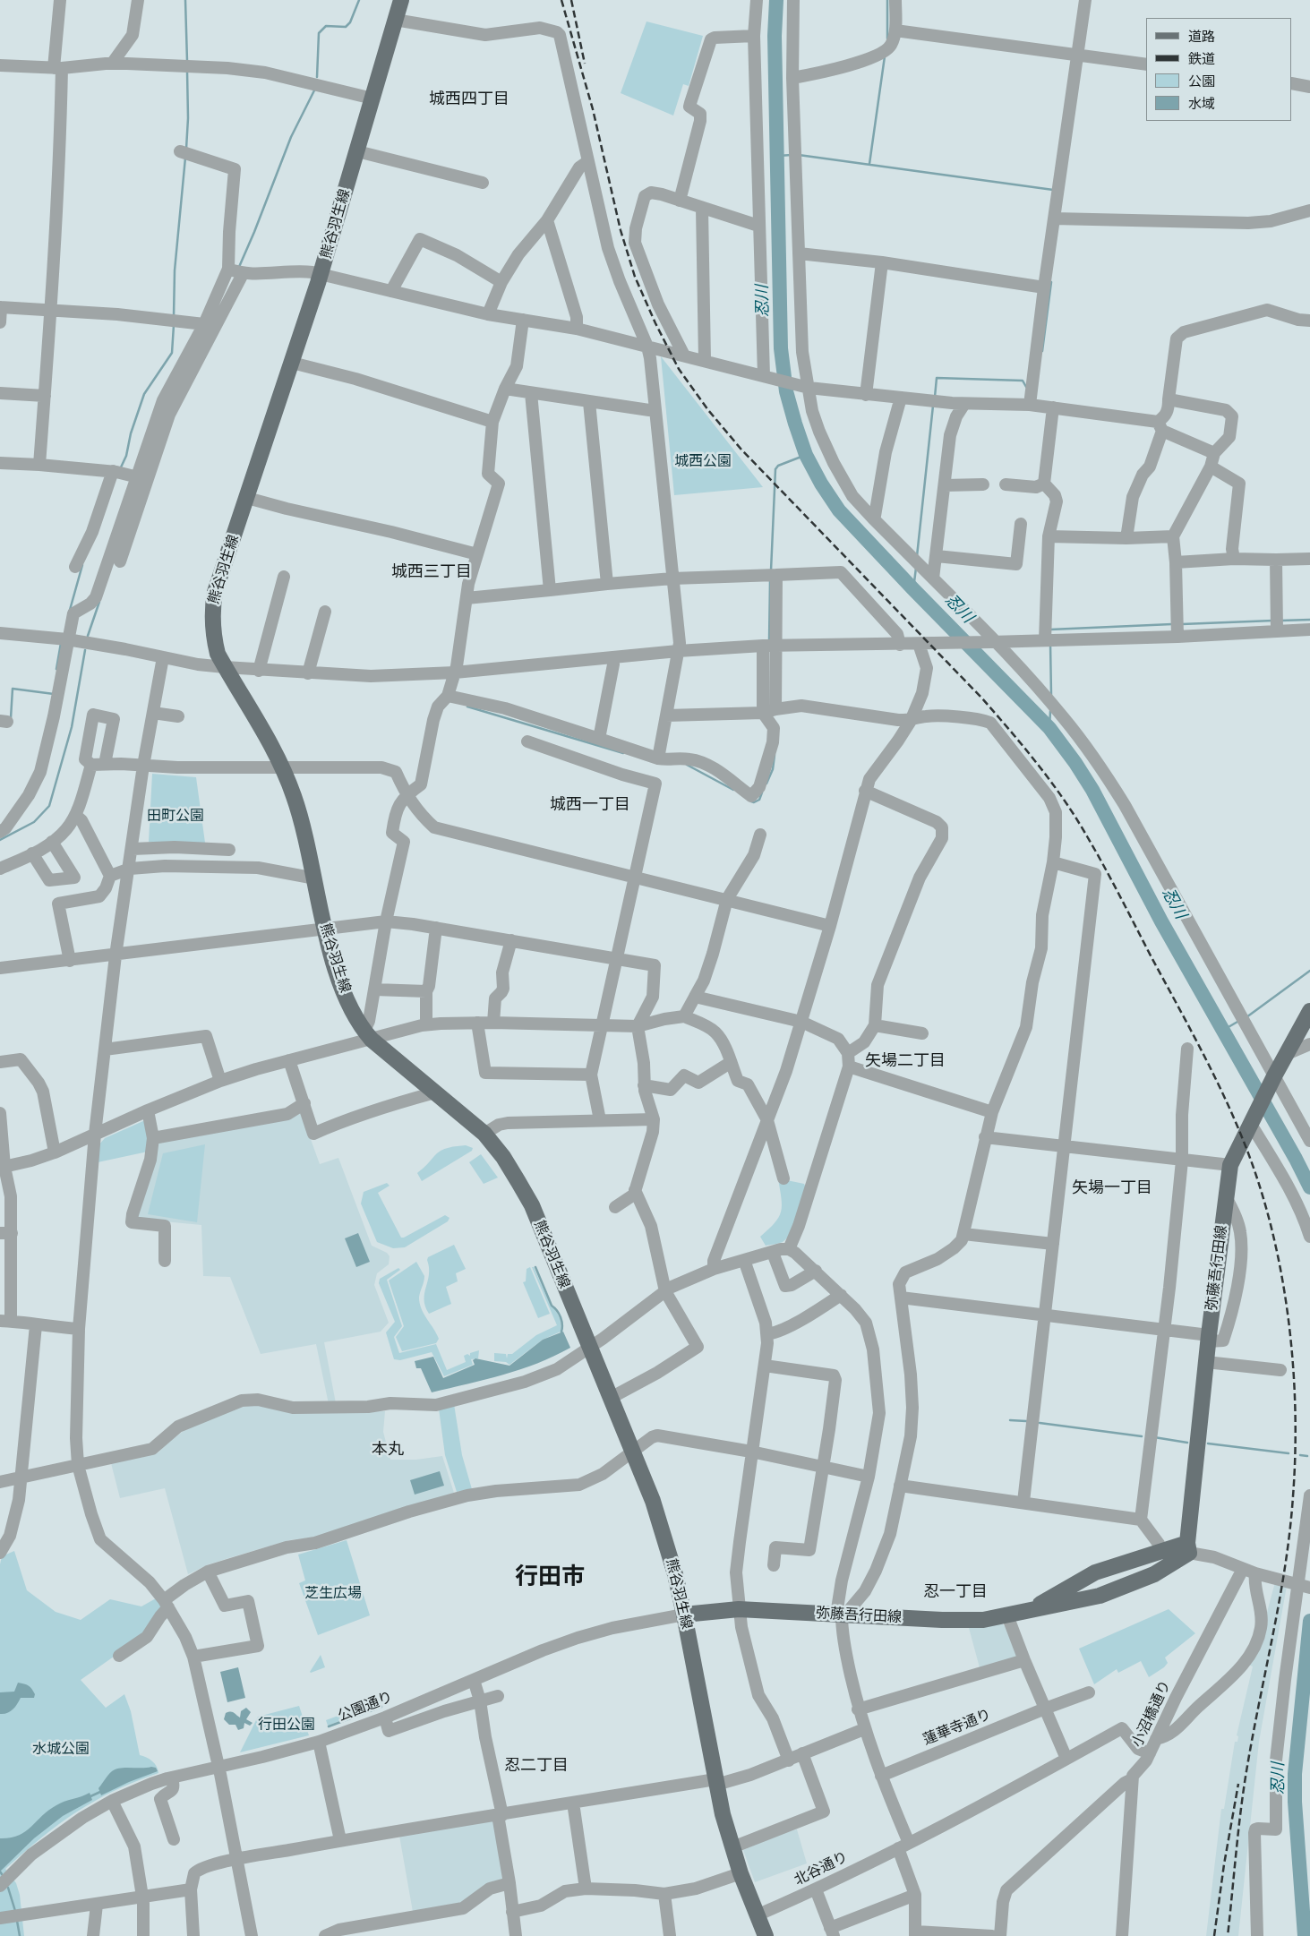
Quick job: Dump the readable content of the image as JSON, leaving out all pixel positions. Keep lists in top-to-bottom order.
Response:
{
  "streets": {
    "main road": ["熊谷羽生線", "弥藤吾行田線"],
    "street": [
      "公園通り",
      "小沼橋通り",
      "蓮華寺通り",
      "北谷通り"
    ]
  },
  "crossings": [
    ["熊谷羽生線", "弥藤吾行田線"],
    ["熊谷羽生線", "公園通り"],
    ["熊谷羽生線", "北谷通り"],
    ["弥藤吾行田線", "公園通り"],
    ["小沼橋通り", "北谷通り"]
  ],
  "districts": [
    "城西四丁目",
    "城西三丁目",
    "城西一丁目",
    "矢場二丁目",
    "矢場一丁目",
    "本丸",
    "行田市",
    "忍一丁目",
    "忍二丁目"
  ],
  "water": ["忍川"],
  "parks": [
    "城西公園",
    "田町公園",
    "芝生広場",
    "行田公園",
    "水城公園"
  ],
  "legend": [
    "道路",
    "鉄道",
    "公園",
    "水域"
  ]
}
